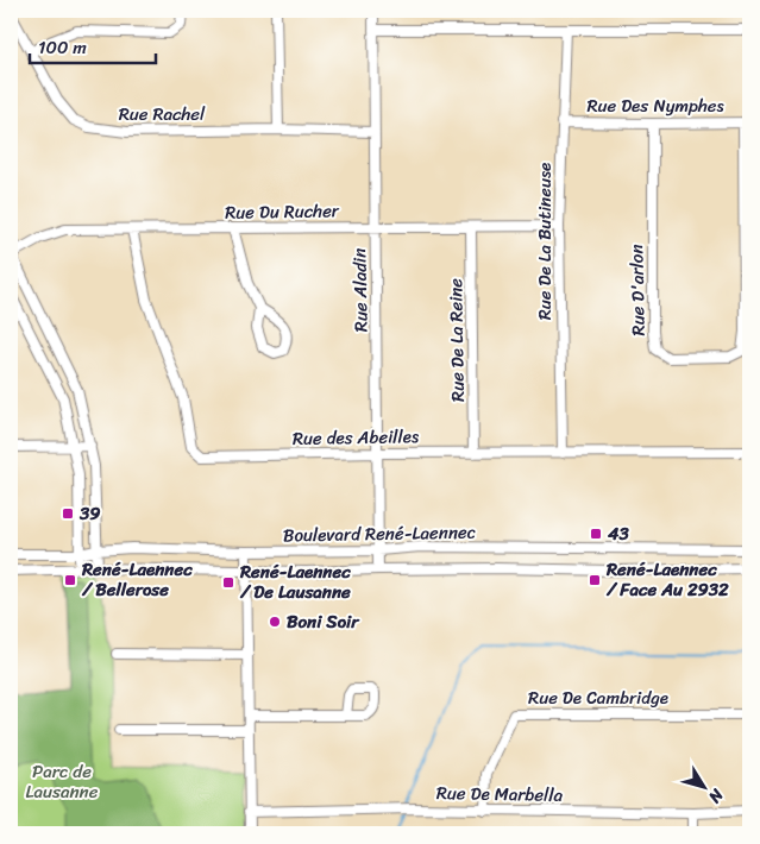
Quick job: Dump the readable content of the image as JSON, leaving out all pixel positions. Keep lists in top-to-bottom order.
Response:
{
  "streets": {
    "street": [
      "Rue Des Nymphes",
      "Rue Rachel",
      "Rue Du Rucher",
      "Rue De La Butineuse",
      "Rue Aladin",
      "Rue D'arlon",
      "Rue De La Reine",
      "Rue des Abeilles",
      "Boulevard René-Laennec",
      "Rue De Cambridge",
      "Rue De Marbella"
    ]
  },
  "crossings": [
    ["Rue Des Nymphes", "Rue De La Butineuse"],
    ["Rue Des Nymphes", "Rue D'arlon"],
    ["Rue Rachel", "Rue Aladin"],
    ["Rue Du Rucher", "Rue De La Butineuse"],
    ["Rue Du Rucher", "Rue Aladin"],
    ["Rue Du Rucher", "Rue De La Reine"],
    ["Rue Du Rucher", "Rue des Abeilles"],
    ["Rue De La Butineuse", "Rue des Abeilles"],
    ["Rue Aladin", "Rue des Abeilles"],
    ["Rue Aladin", "Boulevard René-Laennec"],
    ["Rue De La Reine", "Rue des Abeilles"],
    ["Rue De Cambridge", "Rue De Marbella"]
  ],
  "parks": ["Parc de Lausanne"],
  "places": {
    "transit": [
      "39",
      "43",
      "René-Laennec / Bellerose",
      "René-Laennec / Face Au 2932",
      "René-Laennec / De Lausanne"
    ],
    "other": ["Boni Soir"]
  },
  "scale_bar": "100 m",
  "north": "bottom right"
}
